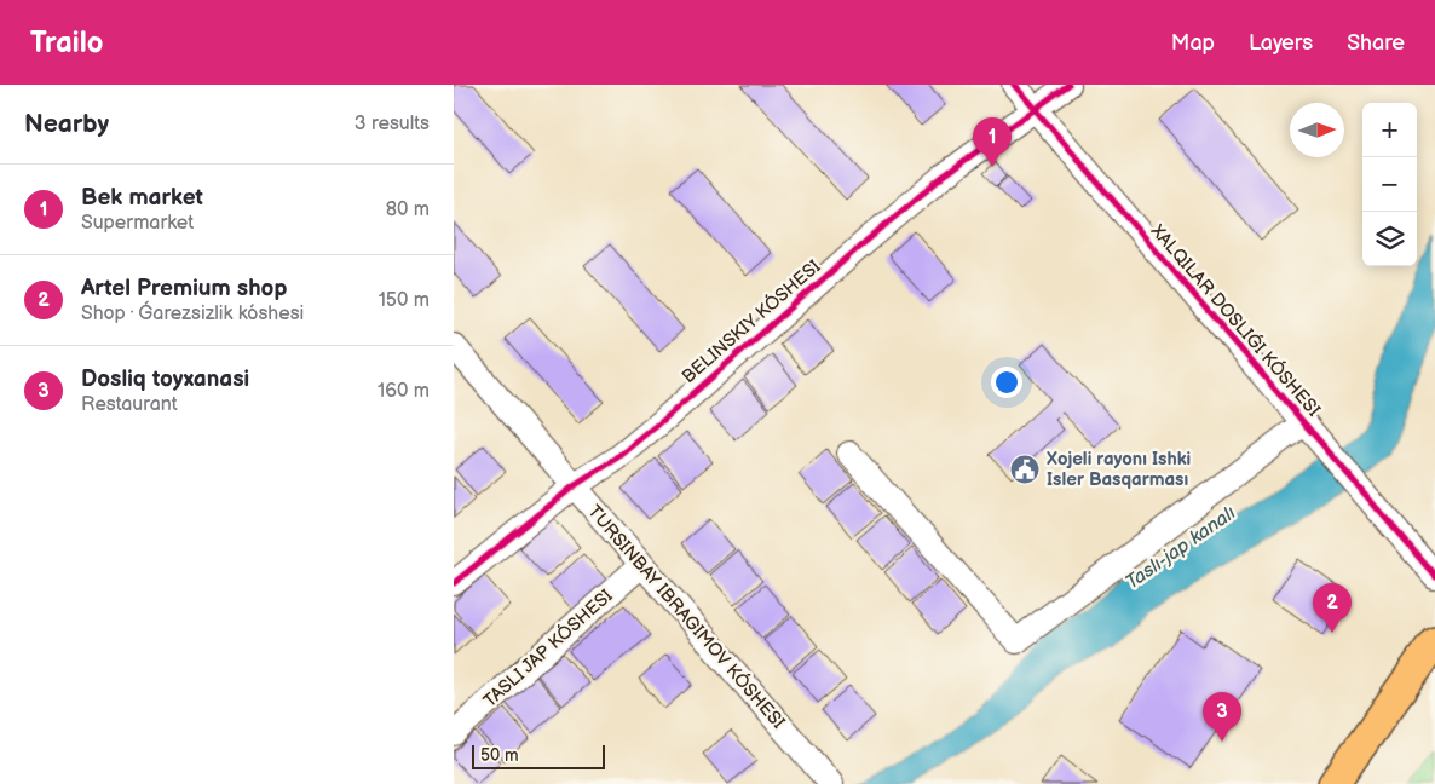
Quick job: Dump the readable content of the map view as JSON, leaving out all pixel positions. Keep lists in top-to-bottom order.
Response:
{
  "streets": {
    "street": ["BELINSKIY KÓSHESI", "TURSINBAY IBRAGIMOV KÓSHESI", "TASLI JAP KÓSHESI"],
    "cycle path": ["XALQILAR DOSLIǴI KÓSHESI"]
  },
  "crossings": [
    ["BELINSKIY KÓSHESI", "TURSINBAY IBRAGIMOV KÓSHESI"],
    ["TURSINBAY IBRAGIMOV KÓSHESI", "TASLI JAP KÓSHESI"]
  ],
  "water": ["Taslı-jap kanalı"],
  "places": {
    "public building": ["Xojeli rayonı Ishki Isler Basqarması"]
  },
  "scale_bar": "50 m",
  "north": "right",
  "page": {
    "header": "Trailo",
    "nav": ["Map", "Layers", "Share"],
    "heading": ["Nearby", "3 results"],
    "map_buttons": ["+", "−"],
    "pins": ["1", "2", "3"],
    "list": [
      {
        "mark": "1",
        "name": "Bek market",
        "note": "Supermarket",
        "value": "80 m"
      },
      {
        "mark": "2",
        "name": "Artel Premium shop",
        "note": "Shop · Ǵarezsizlik kóshesi",
        "value": "150 m"
      },
      {
        "mark": "3",
        "name": "Dosliq toyxanasi",
        "note": "Restaurant",
        "value": "160 m"
      }
    ],
    "scale": "50 m"
  }
}
